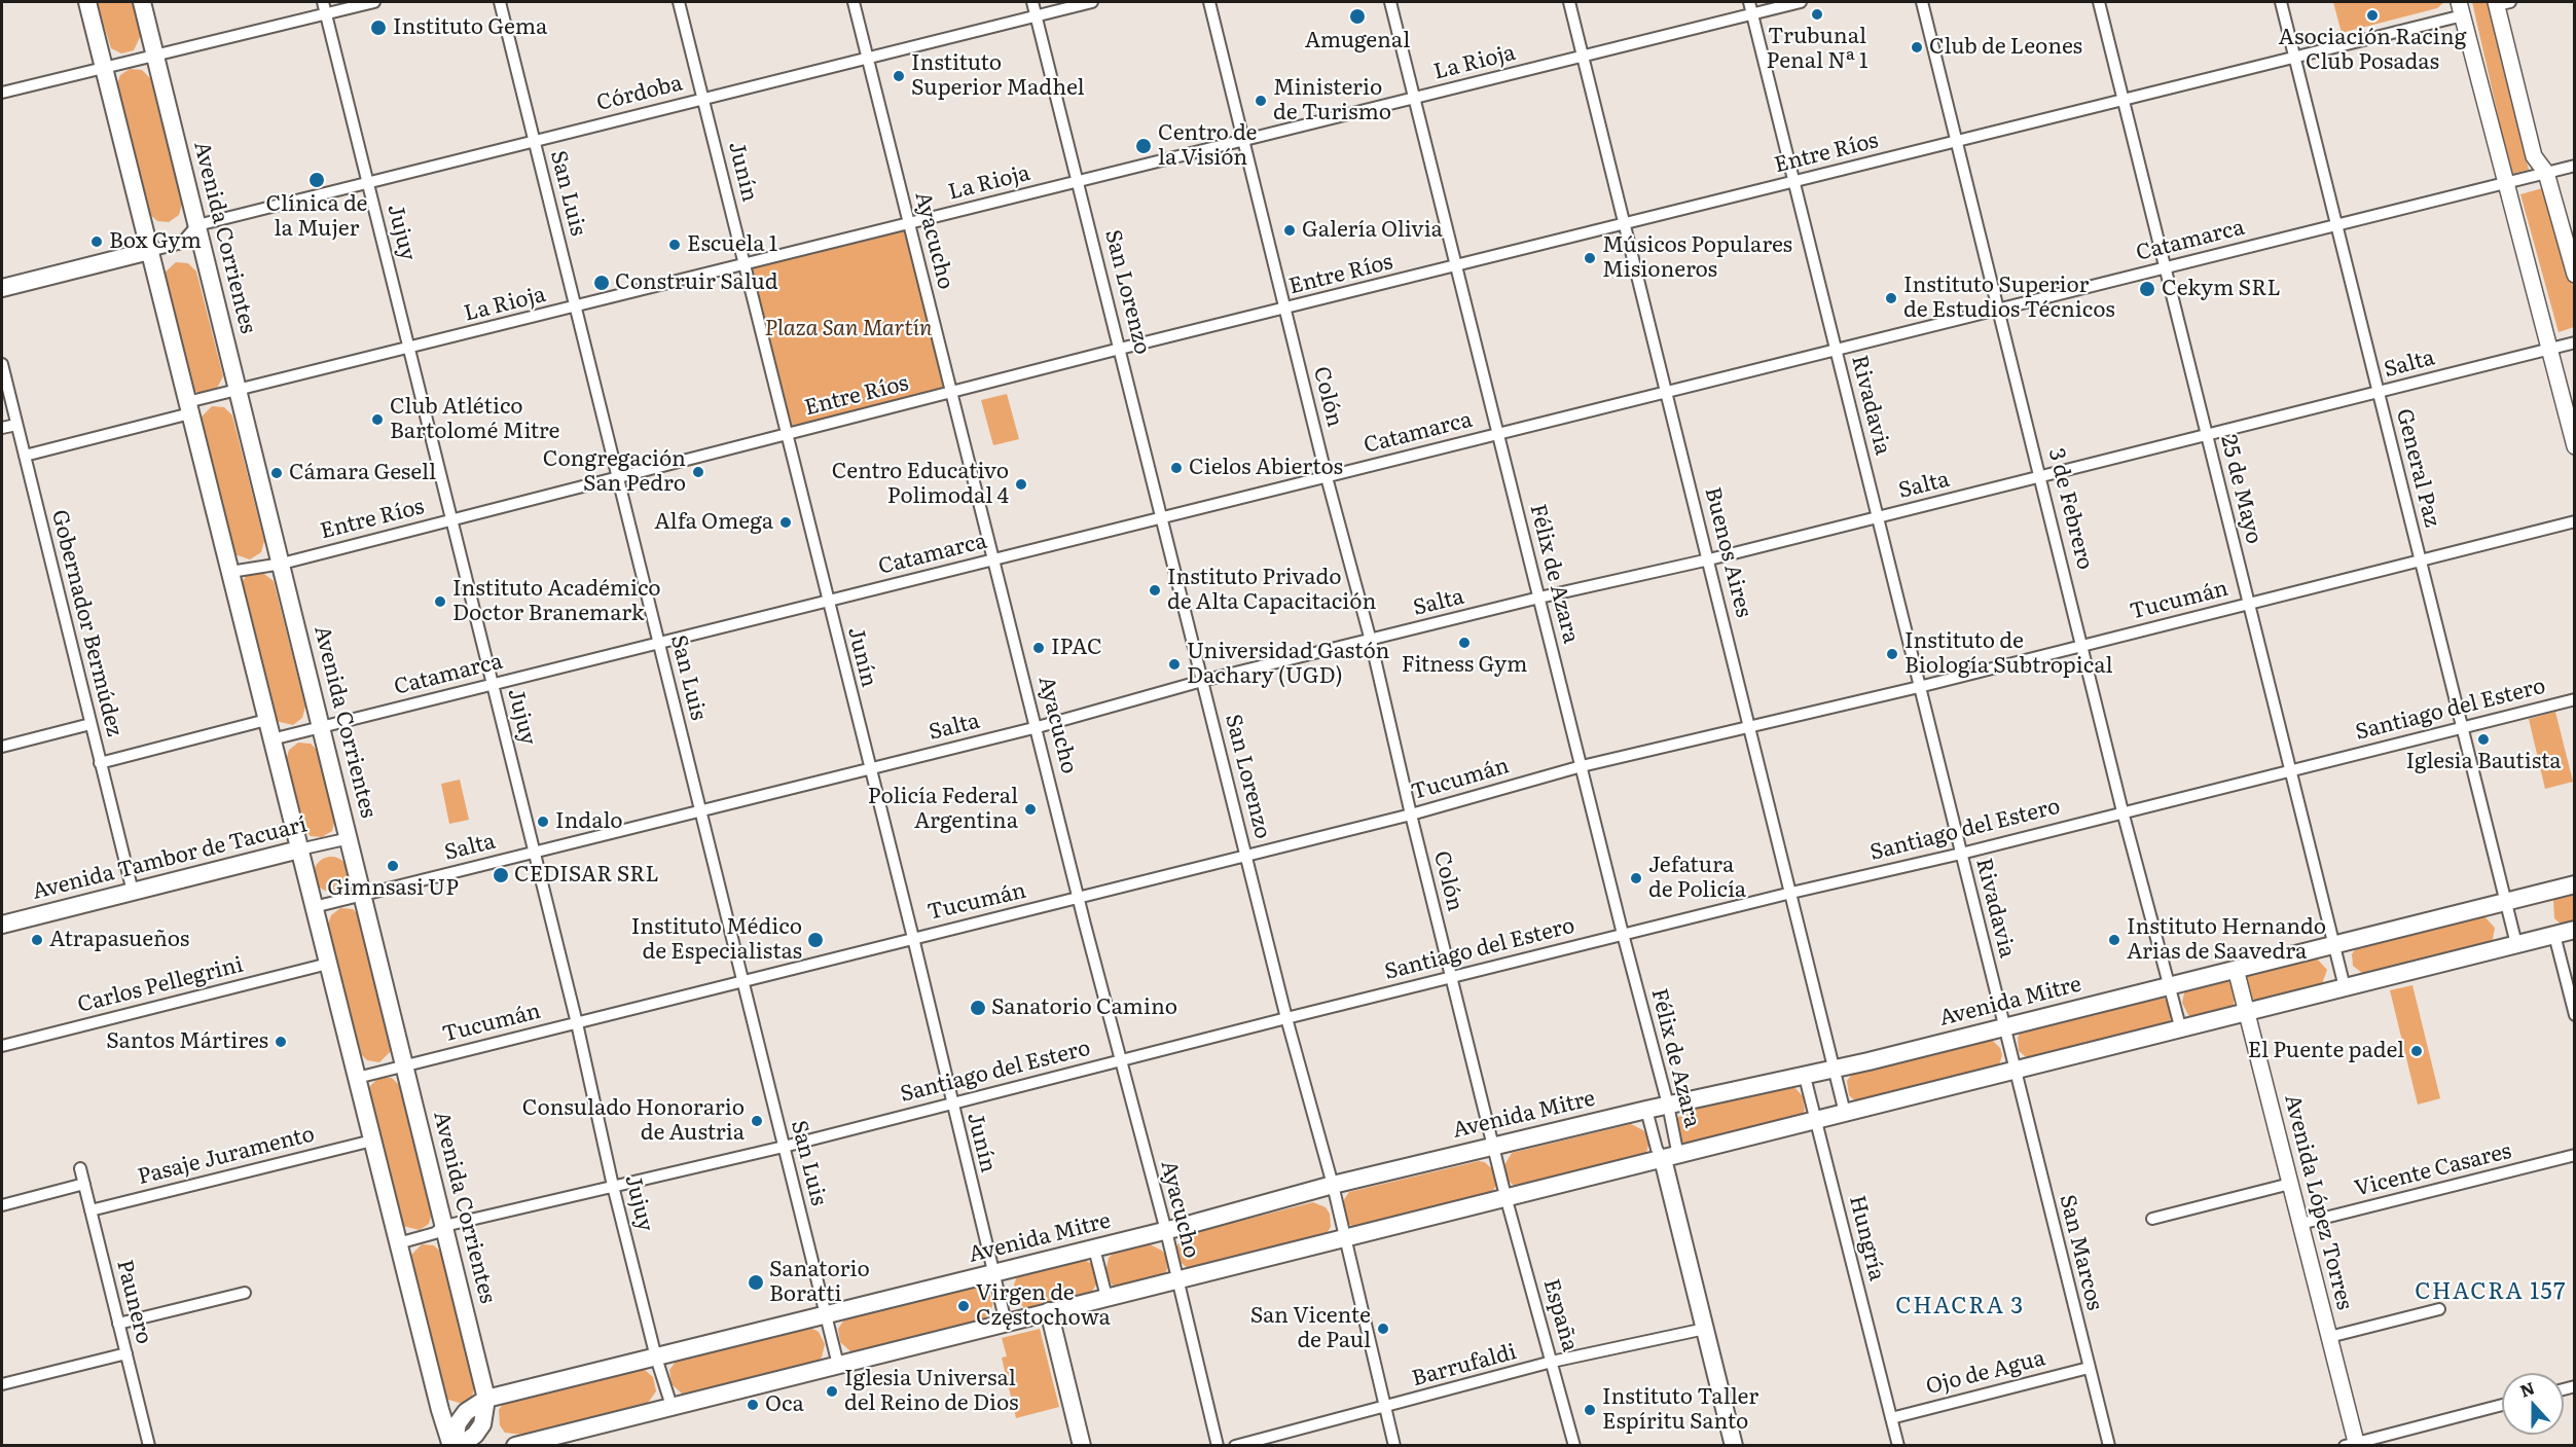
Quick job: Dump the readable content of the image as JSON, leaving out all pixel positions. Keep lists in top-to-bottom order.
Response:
{
  "streets": {
    "main road": [
      "Avenida Corrientes",
      "Avenida Tambor de Tacuarí",
      "Avenida Mitre",
      "Avenida López Torres"
    ],
    "street": [
      "La Rioja",
      "Córdoba",
      "Entre Ríos",
      "Junín",
      "San Luis",
      "Jujuy",
      "Ayacucho",
      "Catamarca",
      "San Lorenzo",
      "Salta",
      "Colón",
      "Rivadavia",
      "General Paz",
      "25 de Mayo",
      "3 de Febrero",
      "Buenos Aires",
      "Félix de Azara",
      "Tucumán",
      "Gobernador Bermúdez",
      "Santiago del Estero",
      "Carlos Pellegrini",
      "Pasaje Juramento",
      "Vicente Casares",
      "Hungría",
      "San Marcos",
      "Paunero",
      "España",
      "Barrufaldi",
      "Ojo de Agua"
    ]
  },
  "crossings": [
    ["La Rioja", "Junín"],
    ["La Rioja", "San Luis"],
    ["La Rioja", "Jujuy"],
    ["La Rioja", "Avenida Corrientes"],
    ["La Rioja", "Ayacucho"],
    ["La Rioja", "San Lorenzo"],
    ["La Rioja", "Colón"],
    ["La Rioja", "Rivadavia"],
    ["La Rioja", "Buenos Aires"],
    ["La Rioja", "Félix de Azara"],
    ["La Rioja", "Gobernador Bermúdez"],
    ["Córdoba", "Junín"],
    ["Córdoba", "San Luis"],
    ["Córdoba", "Jujuy"],
    ["Córdoba", "Avenida Corrientes"],
    ["Córdoba", "Ayacucho"],
    ["Córdoba", "San Lorenzo"],
    ["Entre Ríos", "Junín"],
    ["Entre Ríos", "San Luis"],
    ["Entre Ríos", "Jujuy"],
    ["Entre Ríos", "Avenida Corrientes"],
    ["Entre Ríos", "Ayacucho"],
    ["Entre Ríos", "San Lorenzo"],
    ["Entre Ríos", "Colón"],
    ["Entre Ríos", "Rivadavia"],
    ["Entre Ríos", "General Paz"],
    ["Entre Ríos", "25 de Mayo"],
    ["Entre Ríos", "3 de Febrero"],
    ["Entre Ríos", "Buenos Aires"],
    ["Entre Ríos", "Félix de Azara"],
    ["Junín", "Catamarca"],
    ["Junín", "Salta"],
    ["Junín", "Tucumán"],
    ["Junín", "Santiago del Estero"],
    ["Junín", "Avenida Mitre"],
    ["San Luis", "Catamarca"],
    ["San Luis", "Salta"],
    ["San Luis", "Tucumán"],
    ["San Luis", "Santiago del Estero"],
    ["San Luis", "Avenida Mitre"],
    ["Jujuy", "Catamarca"],
    ["Jujuy", "Salta"],
    ["Jujuy", "Tucumán"],
    ["Jujuy", "Santiago del Estero"],
    ["Jujuy", "Avenida Mitre"],
    ["Avenida Corrientes", "Catamarca"],
    ["Avenida Corrientes", "Salta"],
    ["Avenida Corrientes", "Tucumán"],
    ["Avenida Corrientes", "Santiago del Estero"],
    ["Avenida Corrientes", "Avenida Tambor de Tacuarí"],
    ["Avenida Corrientes", "Avenida Mitre"],
    ["Ayacucho", "Catamarca"],
    ["Ayacucho", "Salta"],
    ["Ayacucho", "Tucumán"],
    ["Ayacucho", "Santiago del Estero"],
    ["Ayacucho", "Avenida Mitre"],
    ["Catamarca", "San Lorenzo"],
    ["Catamarca", "Colón"],
    ["Catamarca", "Rivadavia"],
    ["Catamarca", "General Paz"],
    ["Catamarca", "25 de Mayo"],
    ["Catamarca", "3 de Febrero"],
    ["Catamarca", "Buenos Aires"],
    ["Catamarca", "Félix de Azara"],
    ["San Lorenzo", "Salta"],
    ["San Lorenzo", "Tucumán"],
    ["San Lorenzo", "Santiago del Estero"],
    ["San Lorenzo", "Avenida Mitre"],
    ["San Lorenzo", "Barrufaldi"],
    ["Salta", "Colón"],
    ["Salta", "Rivadavia"],
    ["Salta", "General Paz"],
    ["Salta", "25 de Mayo"],
    ["Salta", "3 de Febrero"],
    ["Salta", "Buenos Aires"],
    ["Salta", "Félix de Azara"],
    ["Colón", "Tucumán"],
    ["Colón", "Santiago del Estero"],
    ["Colón", "Avenida Mitre"],
    ["Colón", "España"],
    ["Rivadavia", "Tucumán"],
    ["Rivadavia", "Santiago del Estero"],
    ["Rivadavia", "Avenida Mitre"],
    ["Rivadavia", "San Marcos"],
    ["General Paz", "Tucumán"],
    ["General Paz", "Santiago del Estero"],
    ["General Paz", "Avenida Mitre"],
    ["25 de Mayo", "Tucumán"],
    ["25 de Mayo", "Santiago del Estero"],
    ["25 de Mayo", "Avenida Mitre"],
    ["3 de Febrero", "Tucumán"],
    ["3 de Febrero", "Santiago del Estero"],
    ["3 de Febrero", "Avenida Mitre"],
    ["Buenos Aires", "Tucumán"],
    ["Buenos Aires", "Santiago del Estero"],
    ["Buenos Aires", "Avenida Mitre"],
    ["Félix de Azara", "Tucumán"],
    ["Félix de Azara", "Santiago del Estero"],
    ["Félix de Azara", "Avenida Mitre"],
    ["Gobernador Bermúdez", "Avenida Tambor de Tacuarí"],
    ["Avenida Mitre", "Avenida López Torres"],
    ["Avenida Mitre", "Hungría"],
    ["Pasaje Juramento", "Paunero"],
    ["Vicente Casares", "Avenida López Torres"],
    ["Hungría", "Ojo de Agua"],
    ["San Marcos", "Ojo de Agua"],
    ["España", "Barrufaldi"]
  ],
  "districts": ["CHACRA 157", "CHACRA 3"],
  "parks": ["Plaza San Martín"],
  "places": [
    "Trubunal Penal Nª 1",
    "Asociación Racing Club Posadas",
    "Amugenal",
    "Instituto Gema",
    "Club de Leones",
    "Instituto Superior Madhel",
    "Ministerio de Turismo",
    "Centro de la Visión",
    "Clínica de la Mujer",
    "Galería Olivia",
    "Box Gym",
    "Escuela 1",
    "Músicos Populares Misioneros",
    "Construir Salud",
    "Cekym SRL",
    "Instituto Superior de Estudios Técnicos",
    "Club Atlético Bartolomé Mitre",
    "Cielos Abiertos",
    "Congregación San Pedro",
    "Cámara Gesell",
    "Centro Educativo Polimodal 4",
    "Alfa Omega",
    "Instituto Privado de Alta Capacitación",
    "Instituto Académico Doctor Branemark",
    "Fitness Gym",
    "IPAC",
    "Instituto de Biología Subtropical",
    "Universidad Gastón Dachary (UGD)",
    "Iglesia Bautista",
    "Policía Federal Argentina",
    "Indalo",
    "Gimnsasi UP",
    "CEDISAR SRL",
    "Jefatura de Policía",
    "Atrapasueños",
    "Instituto Médico de Especialistas",
    "Instituto Hernando Arias de Saavedra",
    "Sanatorio Camino",
    "Santos Mártires",
    "El Puente padel",
    "Consulado Honorario de Austria",
    "Sanatorio Boratti",
    "Virgen de Częstochowa",
    "San Vicente de Paul",
    "Iglesia Universal del Reino de Dios",
    "Oca",
    "Instituto Taller Espíritu Santo"
  ],
  "north": "top"
}
